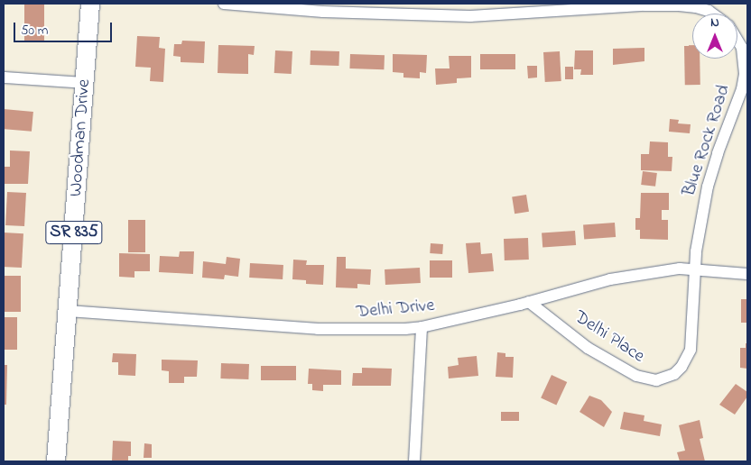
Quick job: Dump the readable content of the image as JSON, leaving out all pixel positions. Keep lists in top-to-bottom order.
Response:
{
  "streets": {
    "main road": ["Woodman Drive", "SR 835"],
    "street": ["Blue Rock Road", "Delhi Drive", "Delhi Place"]
  },
  "crossings": [
    ["Woodman Drive", "Delhi Drive"],
    ["Blue Rock Road", "Delhi Drive"],
    ["Blue Rock Road", "Delhi Place"],
    ["Delhi Drive", "Delhi Place"]
  ],
  "scale_bar": "50 m",
  "north": "top"
}
